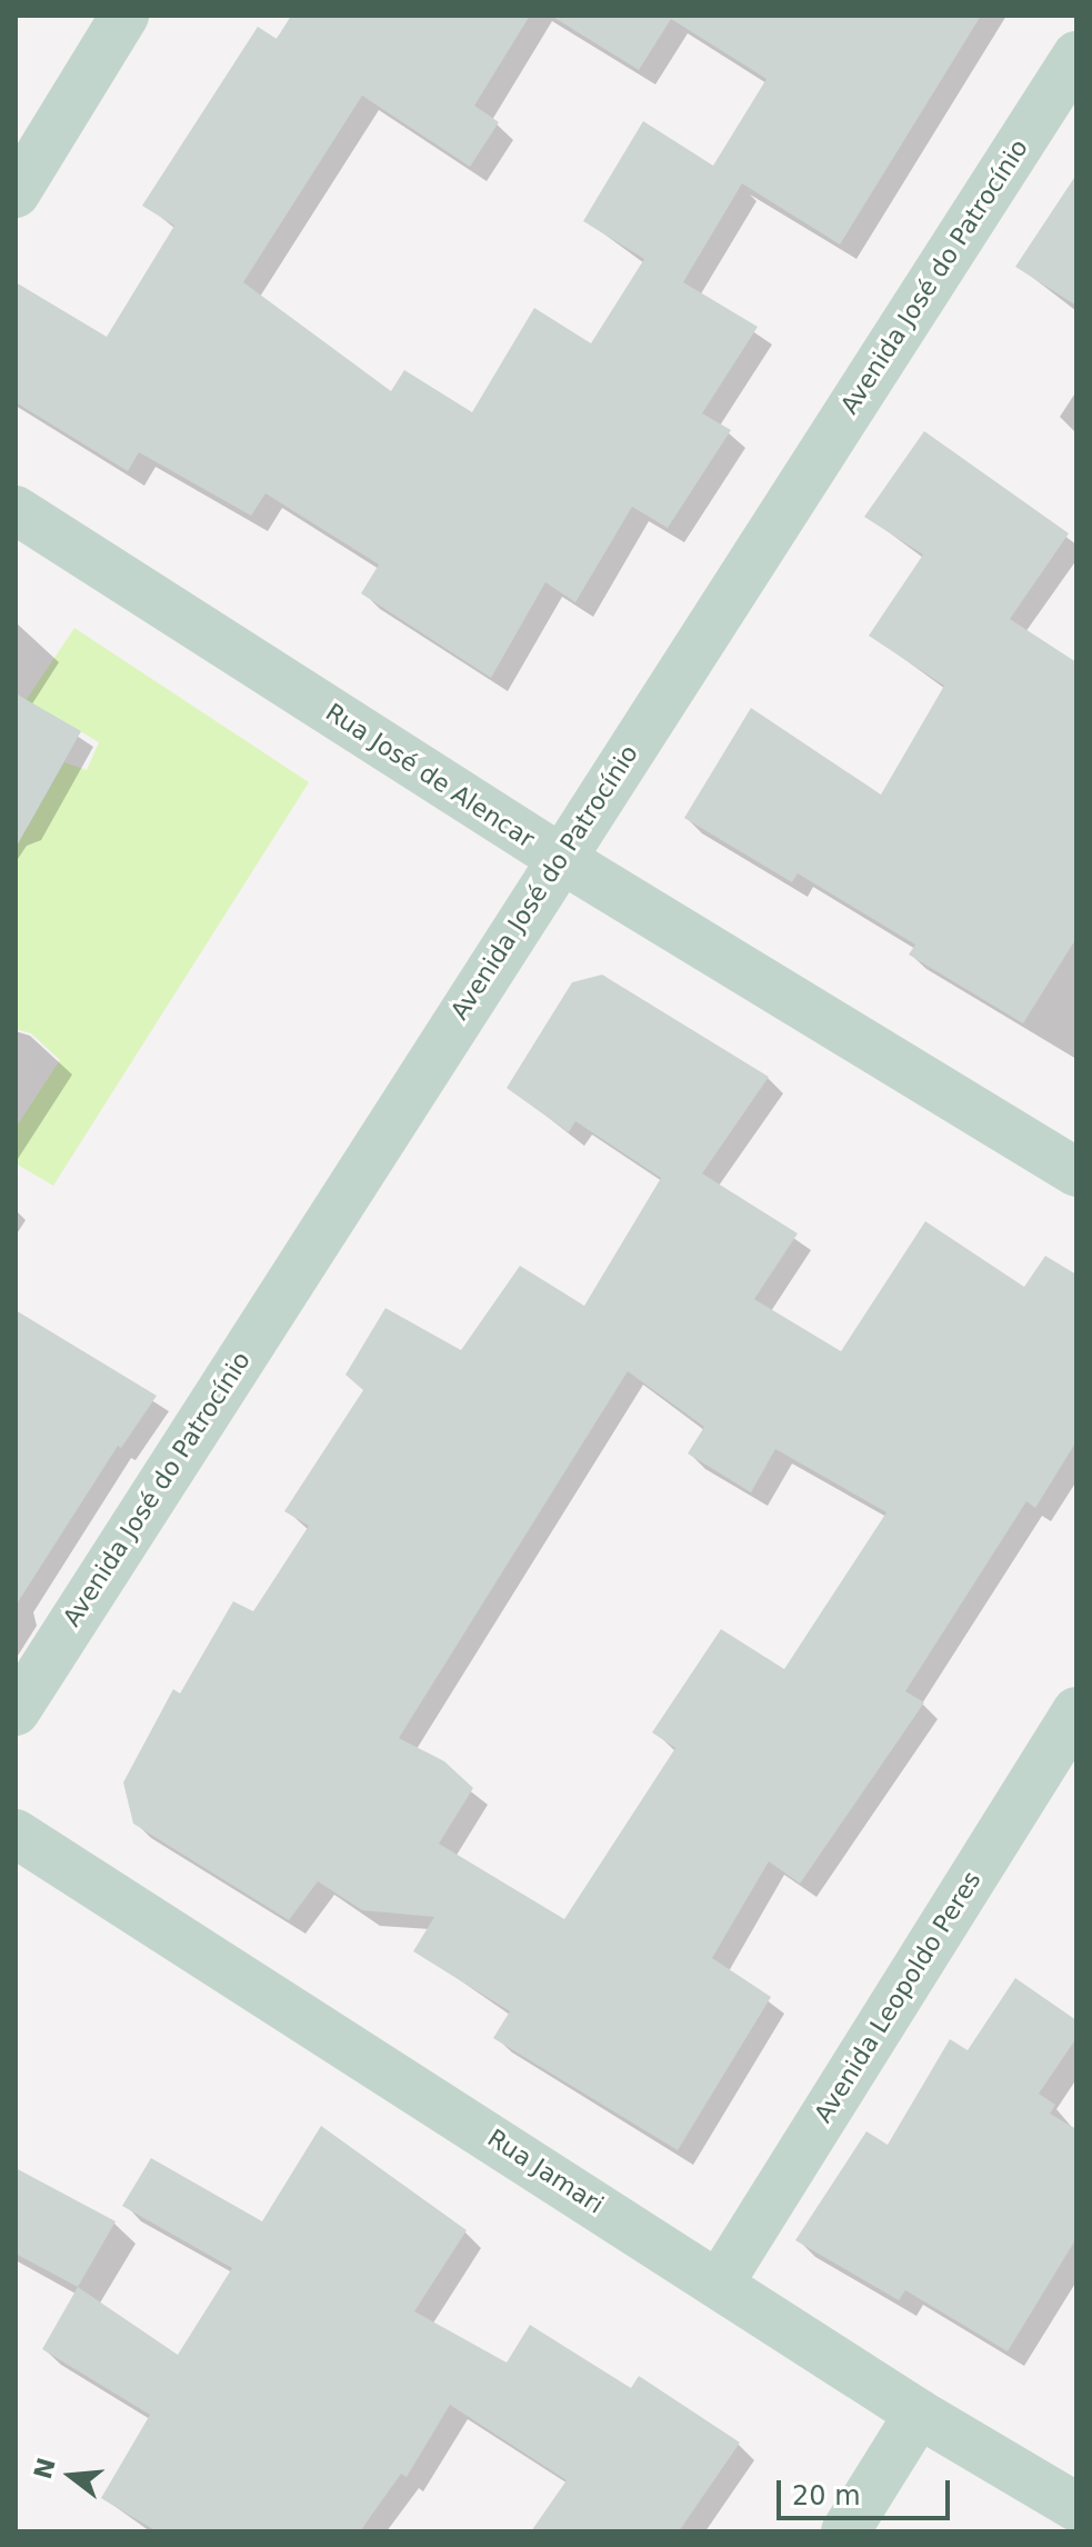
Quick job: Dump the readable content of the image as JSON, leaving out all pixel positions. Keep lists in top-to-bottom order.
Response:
{
  "streets": {
    "street": [
      "Avenida José do Patrocínio",
      "Rua José de Alencar",
      "Avenida Leopoldo Peres",
      "Rua Jamari"
    ]
  },
  "crossings": [
    ["Avenida José do Patrocínio", "Rua José de Alencar"],
    ["Avenida Leopoldo Peres", "Rua Jamari"]
  ],
  "scale_bar": "20 m",
  "north": "left"
}
